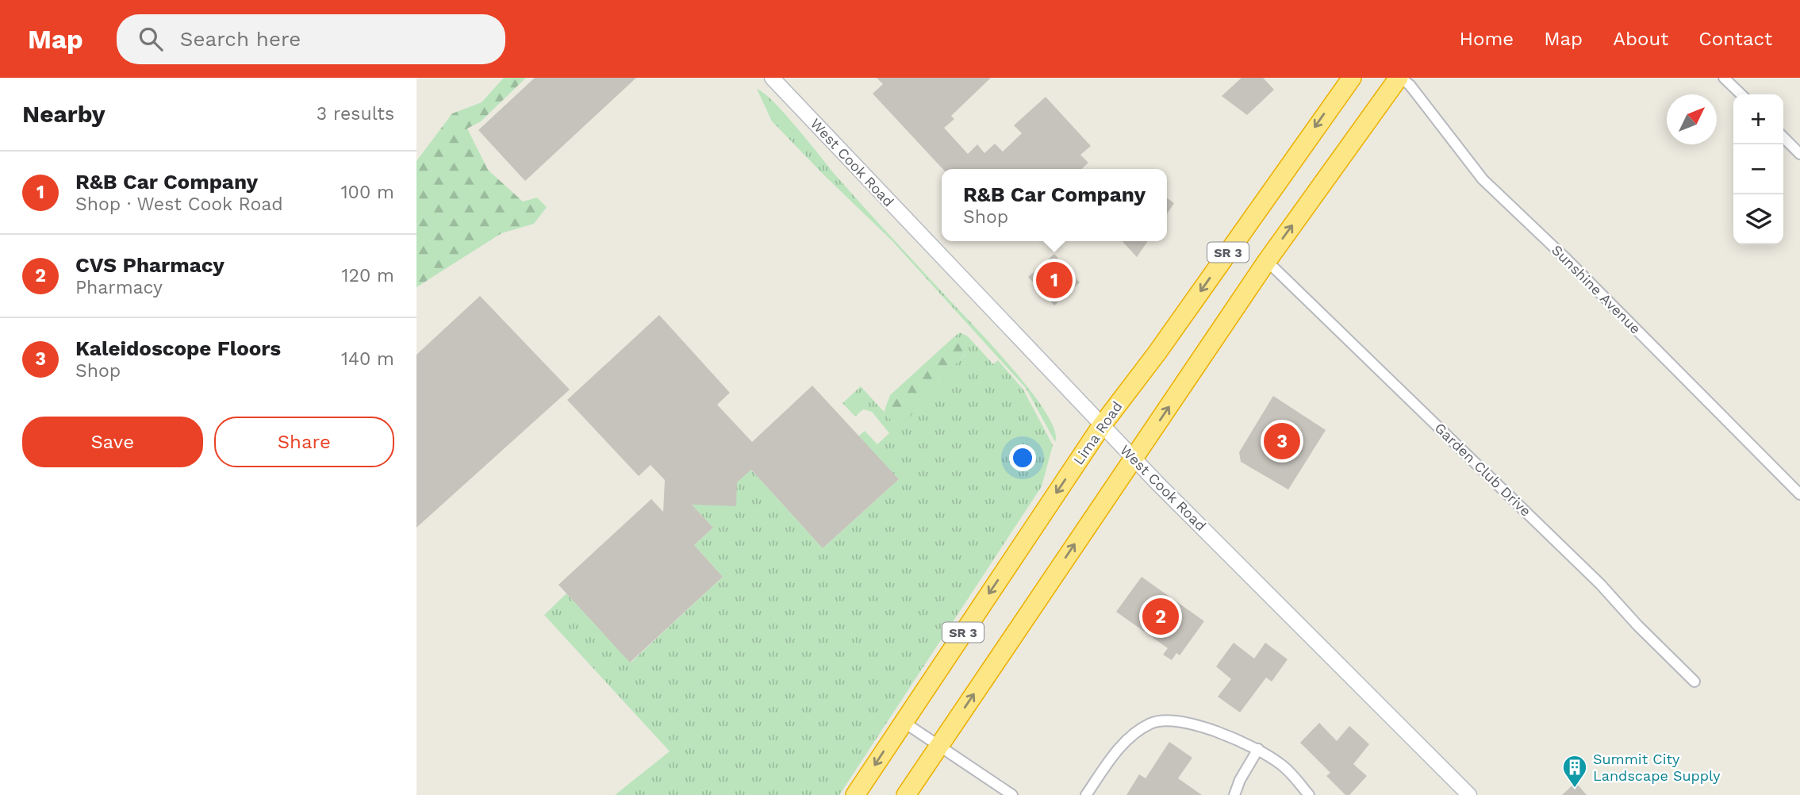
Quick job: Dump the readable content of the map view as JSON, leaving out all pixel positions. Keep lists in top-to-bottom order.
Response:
{
  "streets": {
    "highway": ["SR 3", "Lima Road"],
    "main road": ["West Cook Road"],
    "street": ["Sunshine Avenue", "Garden Club Drive"]
  },
  "crossings": [
    ["West Cook Road", "SR 3"],
    ["West Cook Road", "Lima Road"],
    ["SR 3", "Sunshine Avenue"],
    ["SR 3", "Garden Club Drive"]
  ],
  "places": {
    "building": ["Summit City Landscape Supply"]
  },
  "north": "top right",
  "page": {
    "header": "Map",
    "search": "Search here",
    "nav": [
      "Home",
      "Map",
      "About",
      "Contact"
    ],
    "heading": ["Nearby", "3 results"],
    "map_buttons": ["+", "−"],
    "list": [
      {
        "mark": "1",
        "name": "R&B Car Company",
        "note": "Shop · West Cook Road",
        "value": "100 m"
      },
      {
        "mark": "2",
        "name": "CVS Pharmacy",
        "note": "Pharmacy",
        "value": "120 m"
      },
      {
        "mark": "3",
        "name": "Kaleidoscope Floors",
        "note": "Shop",
        "value": "140 m"
      }
    ],
    "popup": ["R&B Car Company", "Shop"],
    "pins": ["1", "3", "2"],
    "buttons": ["Save", "Share"]
  }
}
